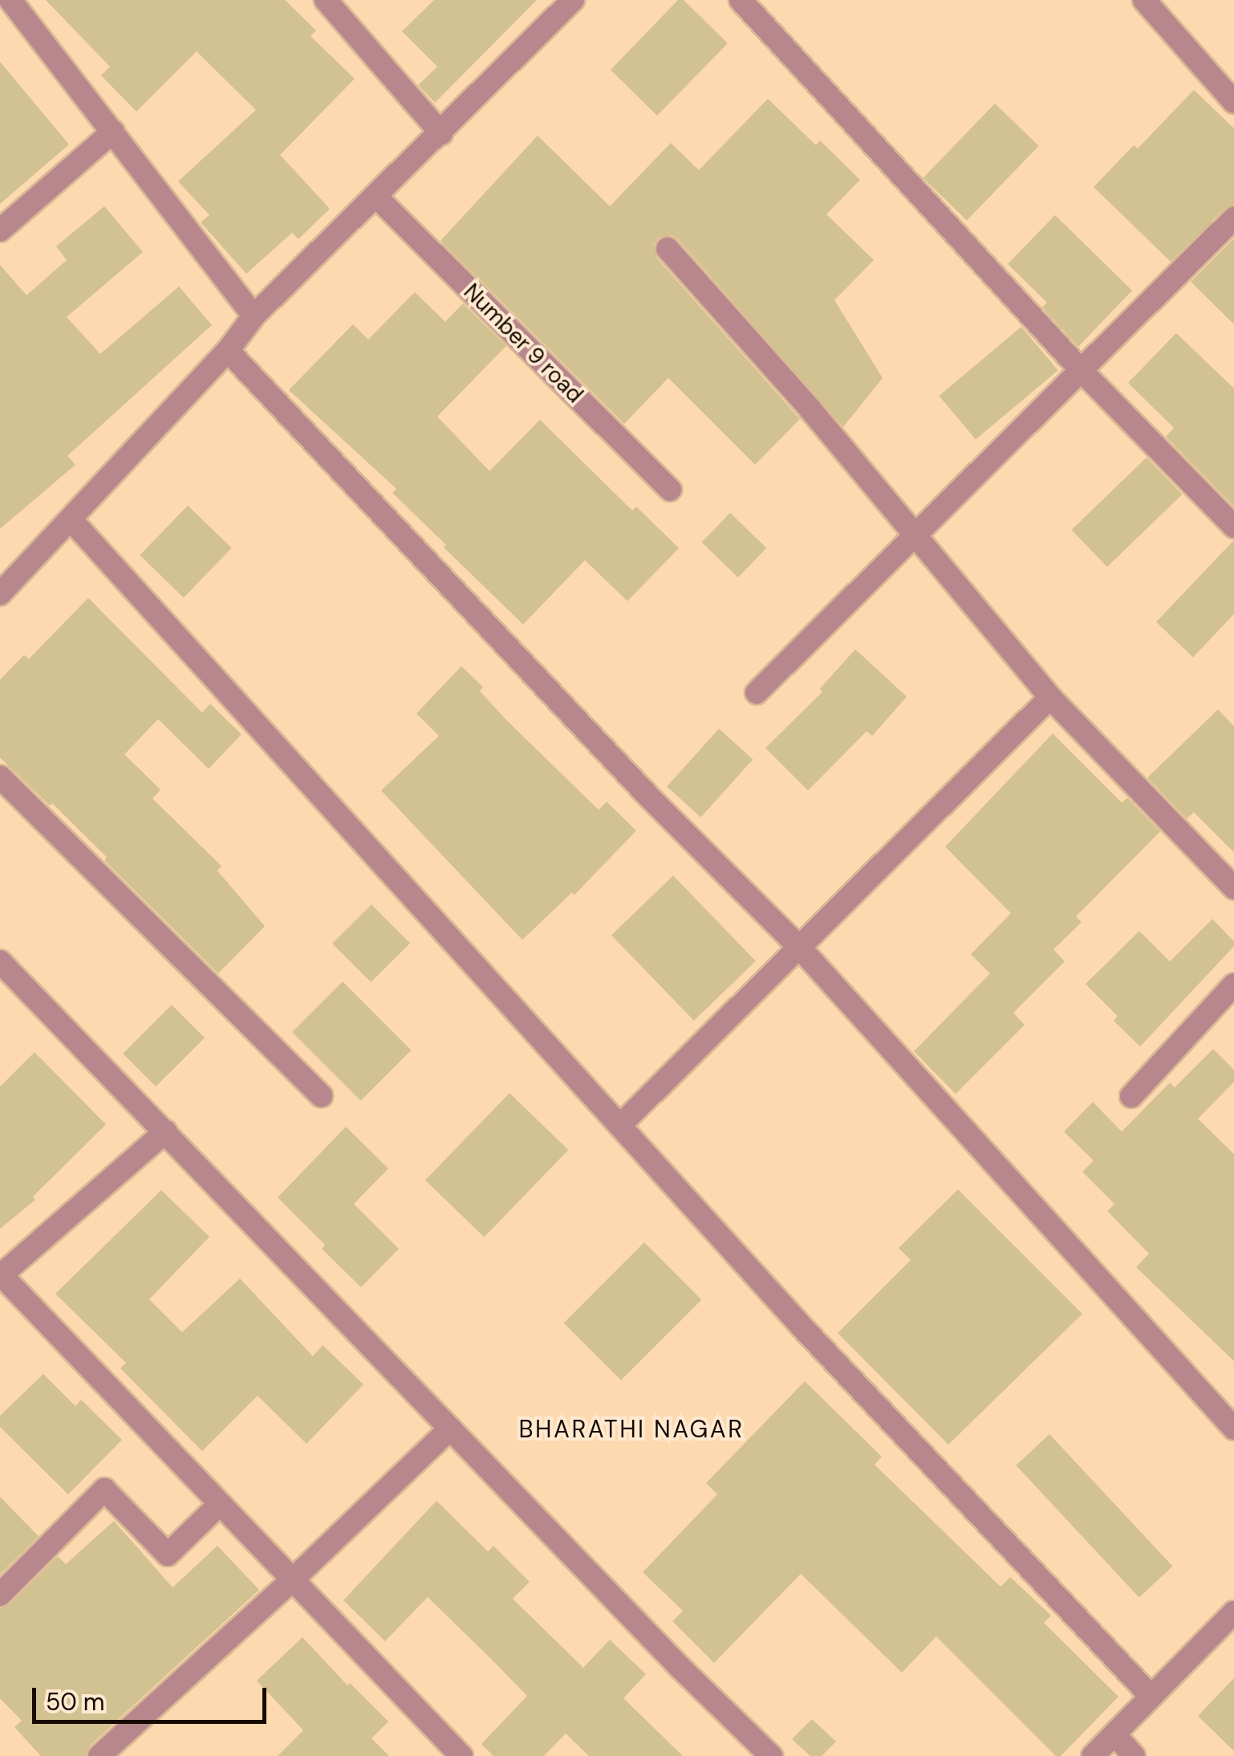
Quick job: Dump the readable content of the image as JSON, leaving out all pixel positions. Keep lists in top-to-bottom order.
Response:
{
  "streets": {
    "street": ["Number 9 road"]
  },
  "districts": ["BHARATHI NAGAR"],
  "scale_bar": "50 m"
}
